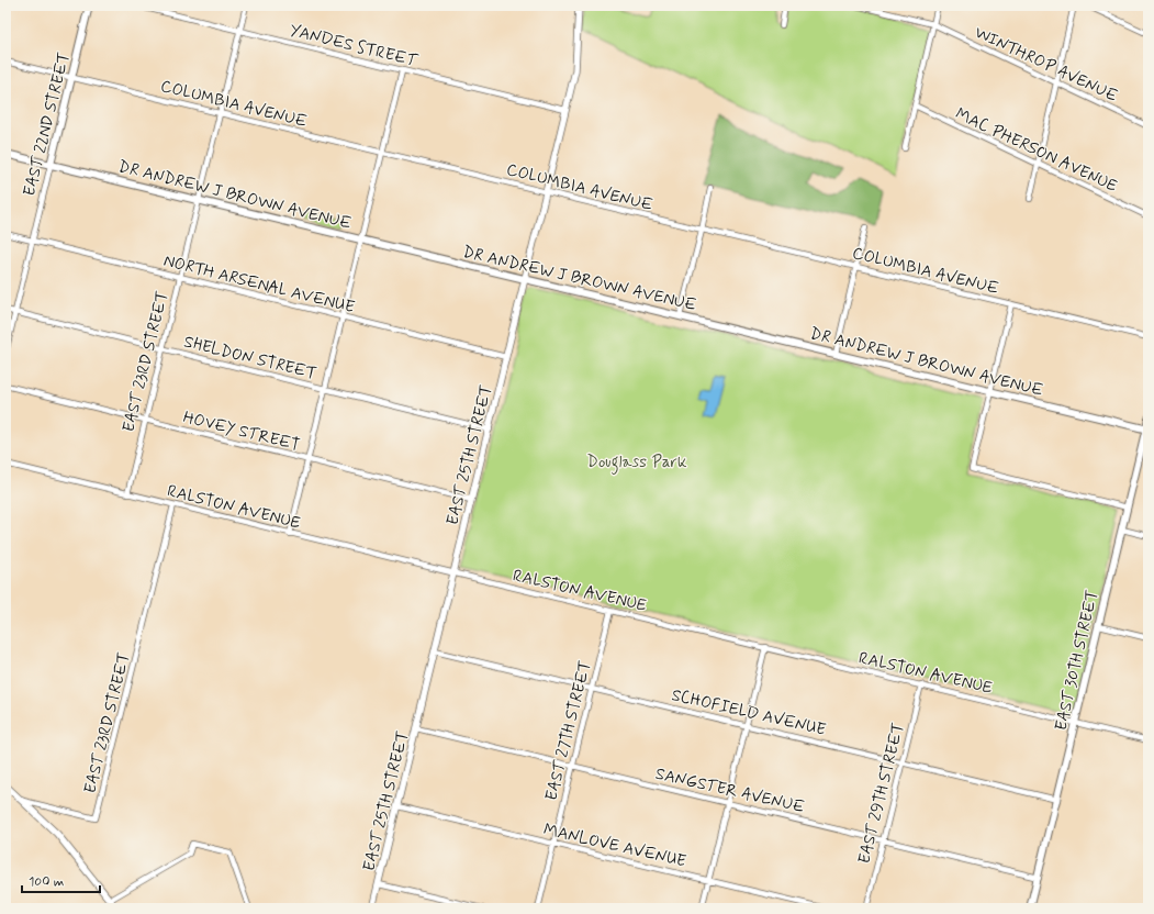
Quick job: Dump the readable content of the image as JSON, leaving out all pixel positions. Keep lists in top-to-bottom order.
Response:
{
  "streets": {
    "main road": ["EAST 22ND STREET", "DR ANDREW J BROWN AVENUE", "EAST 30TH STREET"],
    "street": [
      "YANDES STREET",
      "WINTHROP AVENUE",
      "COLUMBIA AVENUE",
      "MAC PHERSON AVENUE",
      "NORTH ARSENAL AVENUE",
      "SHELDON STREET",
      "EAST 23RD STREET",
      "HOVEY STREET",
      "EAST 25TH STREET",
      "RALSTON AVENUE",
      "SCHOFIELD AVENUE",
      "EAST 27TH STREET",
      "SANGSTER AVENUE",
      "EAST 29TH STREET",
      "MANLOVE AVENUE"
    ]
  },
  "crossings": [
    ["YANDES STREET", "EAST 23RD STREET"],
    ["YANDES STREET", "EAST 25TH STREET"],
    ["COLUMBIA AVENUE", "EAST 22ND STREET"],
    ["COLUMBIA AVENUE", "EAST 23RD STREET"],
    ["COLUMBIA AVENUE", "EAST 25TH STREET"],
    ["EAST 22ND STREET", "DR ANDREW J BROWN AVENUE"],
    ["EAST 22ND STREET", "NORTH ARSENAL AVENUE"],
    ["EAST 22ND STREET", "SHELDON STREET"],
    ["DR ANDREW J BROWN AVENUE", "EAST 23RD STREET"],
    ["DR ANDREW J BROWN AVENUE", "EAST 25TH STREET"],
    ["DR ANDREW J BROWN AVENUE", "EAST 30TH STREET"],
    ["NORTH ARSENAL AVENUE", "EAST 23RD STREET"],
    ["NORTH ARSENAL AVENUE", "EAST 25TH STREET"],
    ["SHELDON STREET", "EAST 23RD STREET"],
    ["SHELDON STREET", "EAST 25TH STREET"],
    ["EAST 23RD STREET", "HOVEY STREET"],
    ["EAST 23RD STREET", "RALSTON AVENUE"],
    ["HOVEY STREET", "EAST 25TH STREET"],
    ["EAST 25TH STREET", "RALSTON AVENUE"],
    ["EAST 25TH STREET", "SCHOFIELD AVENUE"],
    ["EAST 25TH STREET", "SANGSTER AVENUE"],
    ["EAST 25TH STREET", "MANLOVE AVENUE"],
    ["RALSTON AVENUE", "EAST 30TH STREET"],
    ["RALSTON AVENUE", "EAST 27TH STREET"],
    ["RALSTON AVENUE", "EAST 29TH STREET"],
    ["EAST 30TH STREET", "SCHOFIELD AVENUE"],
    ["EAST 30TH STREET", "SANGSTER AVENUE"],
    ["SCHOFIELD AVENUE", "EAST 27TH STREET"],
    ["SCHOFIELD AVENUE", "EAST 29TH STREET"],
    ["EAST 27TH STREET", "SANGSTER AVENUE"],
    ["EAST 27TH STREET", "MANLOVE AVENUE"],
    ["SANGSTER AVENUE", "EAST 29TH STREET"]
  ],
  "parks": ["Douglass Park"],
  "scale_bar": "100 m"
}
